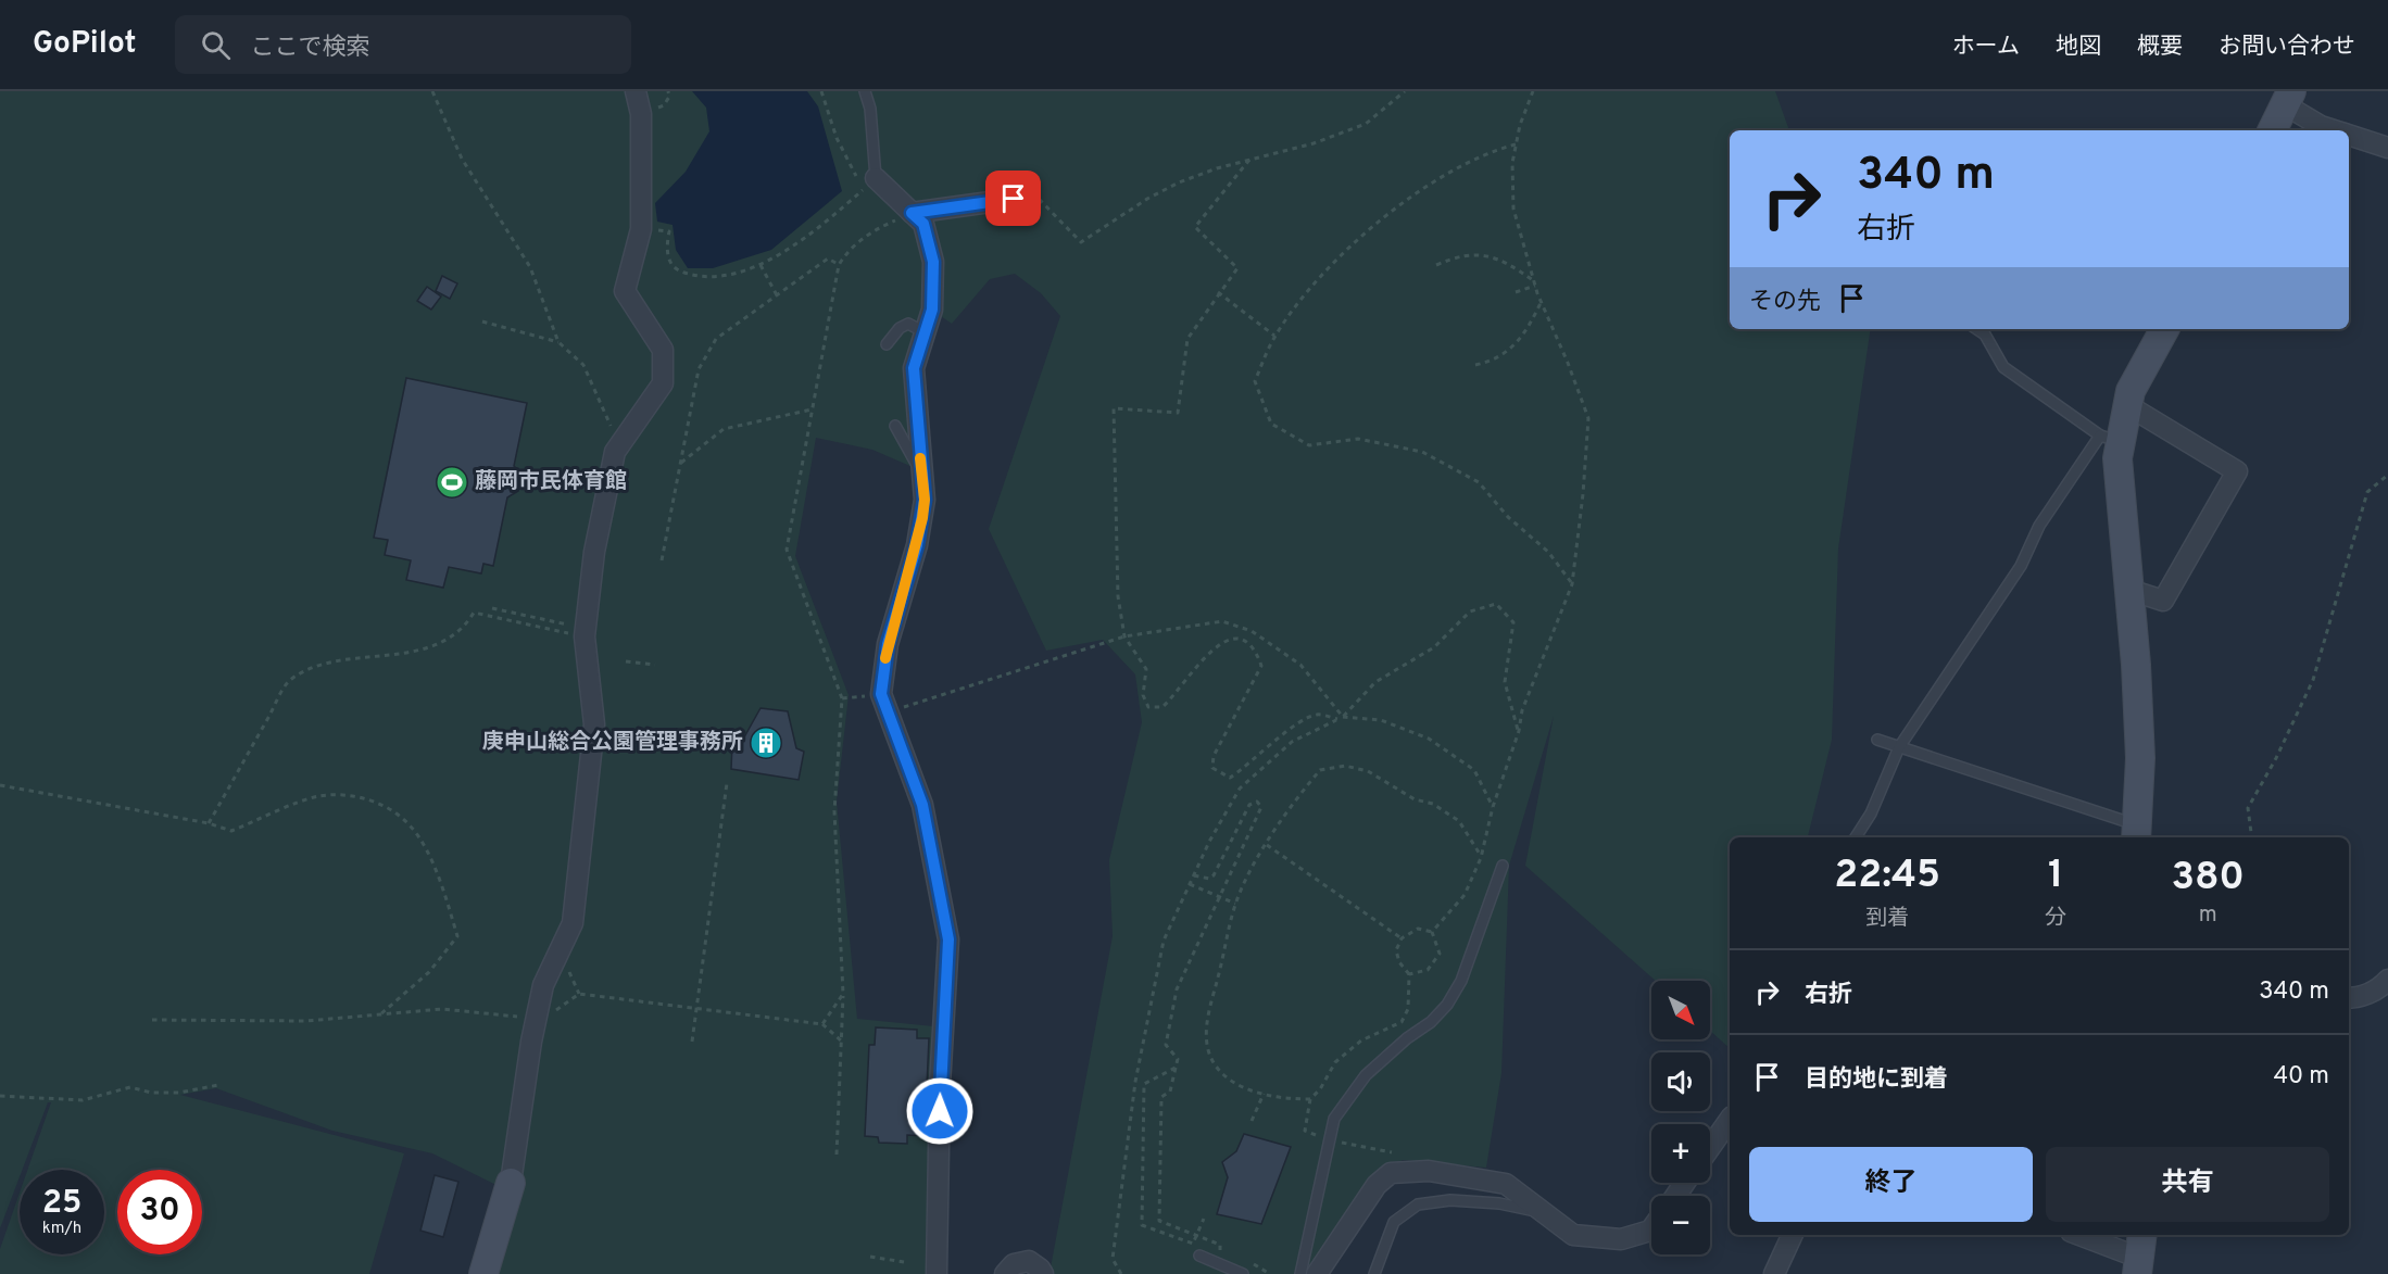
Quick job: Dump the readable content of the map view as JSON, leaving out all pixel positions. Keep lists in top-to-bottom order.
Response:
{
  "places": {
    "sports": ["藤岡市民体育館"],
    "building": ["庚申山総合公園管理事務所"]
  },
  "north": "bottom right",
  "page": {
    "header": "GoPilot",
    "search": "ここで検索",
    "nav": [
      "ホーム",
      "地図",
      "概要",
      "お問い合わせ"
    ],
    "turn": ["340 m", "右折"],
    "then": "その先",
    "eta": [
      "22:45",
      "到着",
      "1",
      "分",
      "380",
      "m"
    ],
    "list": [
      {
        "name": "右折",
        "value": "340 m"
      },
      {
        "name": "目的地に到着",
        "value": "40 m"
      }
    ],
    "map_buttons": ["+", "−"],
    "buttons": ["終了", "共有"],
    "speed": "25 km/h",
    "limit": "30"
  }
}
